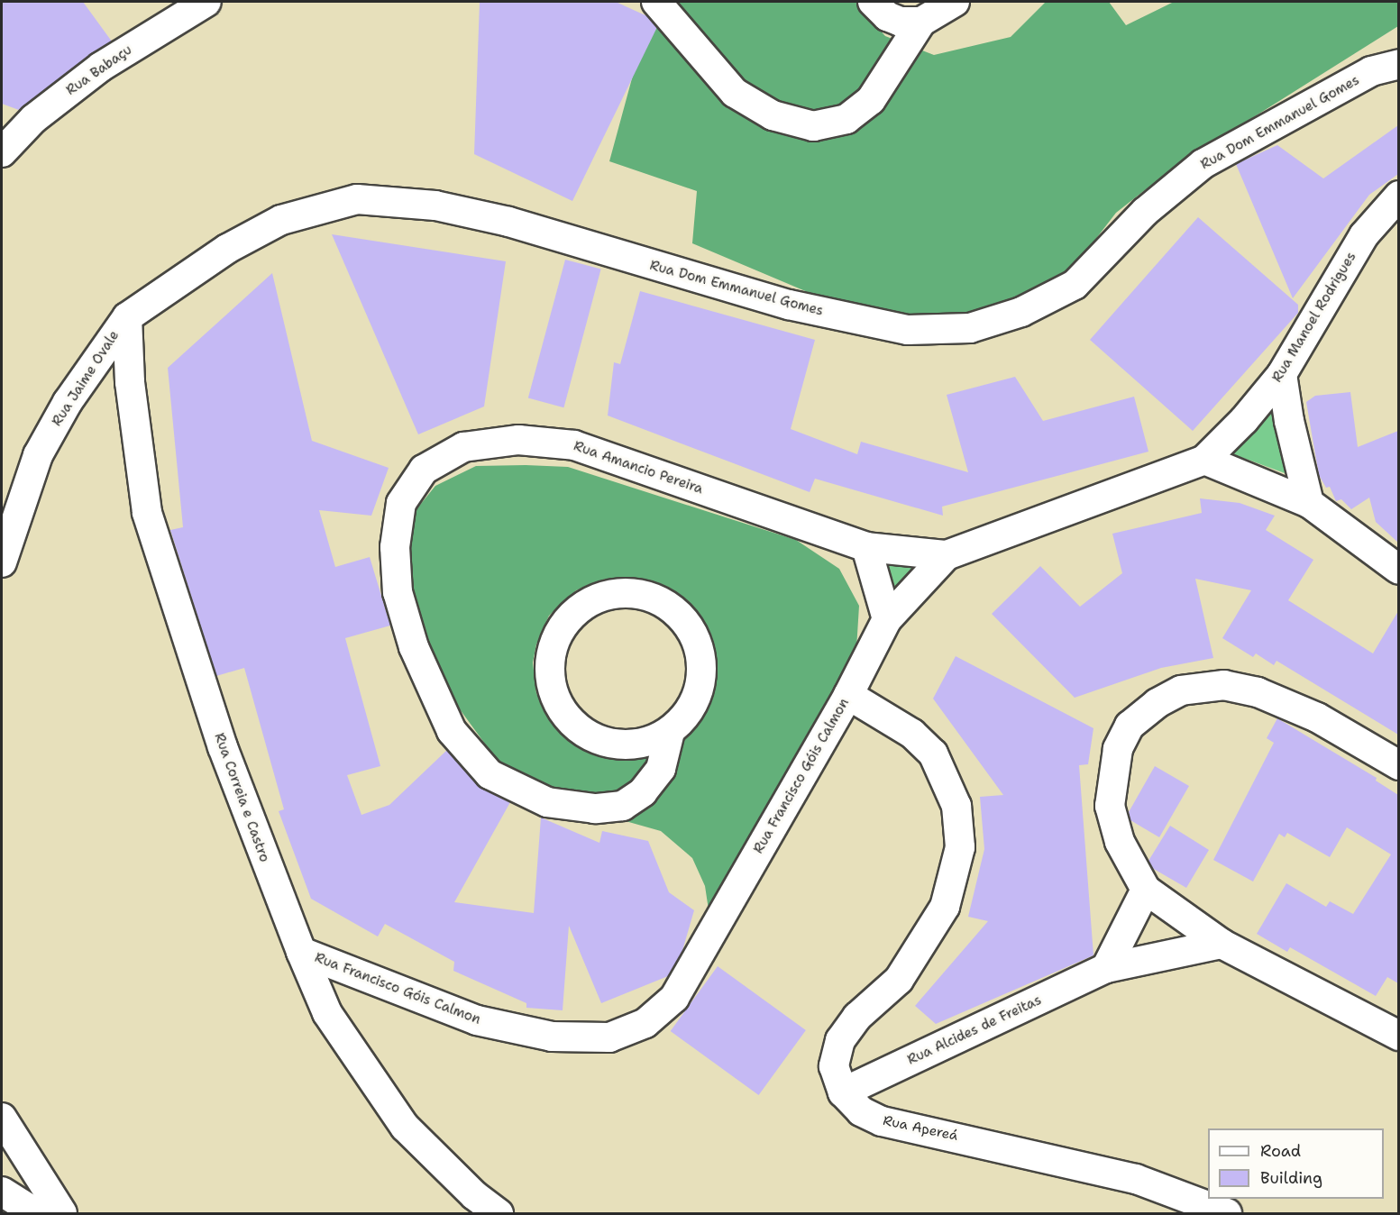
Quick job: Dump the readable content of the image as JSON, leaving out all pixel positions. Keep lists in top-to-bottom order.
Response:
{
  "streets": {
    "street": [
      "Rua Babaçu",
      "Rua Dom Emmanuel Gomes",
      "Rua Manoel Rodrigues",
      "Rua Jaime Ovale",
      "Rua Amancio Pereira",
      "Rua Francisco Góis Calmon",
      "Rua Correia e Castro",
      "Rua Alcides de Freitas",
      "Rua Apereá"
    ]
  },
  "crossings": [
    ["Rua Dom Emmanuel Gomes", "Rua Jaime Ovale"],
    ["Rua Dom Emmanuel Gomes", "Rua Correia e Castro"],
    ["Rua Manoel Rodrigues", "Rua Francisco Góis Calmon"],
    ["Rua Jaime Ovale", "Rua Correia e Castro"],
    ["Rua Amancio Pereira", "Rua Francisco Góis Calmon"],
    ["Rua Francisco Góis Calmon", "Rua Correia e Castro"],
    ["Rua Francisco Góis Calmon", "Rua Apereá"],
    ["Rua Alcides de Freitas", "Rua Apereá"]
  ],
  "legend": ["Road", "Building"]
}
